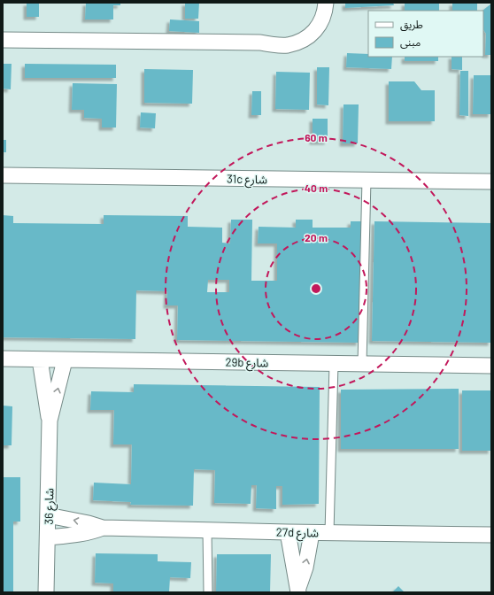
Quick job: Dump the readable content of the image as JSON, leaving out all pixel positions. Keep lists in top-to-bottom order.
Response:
{
  "streets": {
    "street": [
      "31c شارع",
      "29b شارع",
      "شارع 36",
      "27d شارع"
    ]
  },
  "crossings": [
    ["29b شارع", "شارع 36"],
    ["شارع 36", "27d شارع"]
  ],
  "legend": ["طريق", "مبنى"],
  "rings": ["60 m", "40 m", "20 m"]
}
